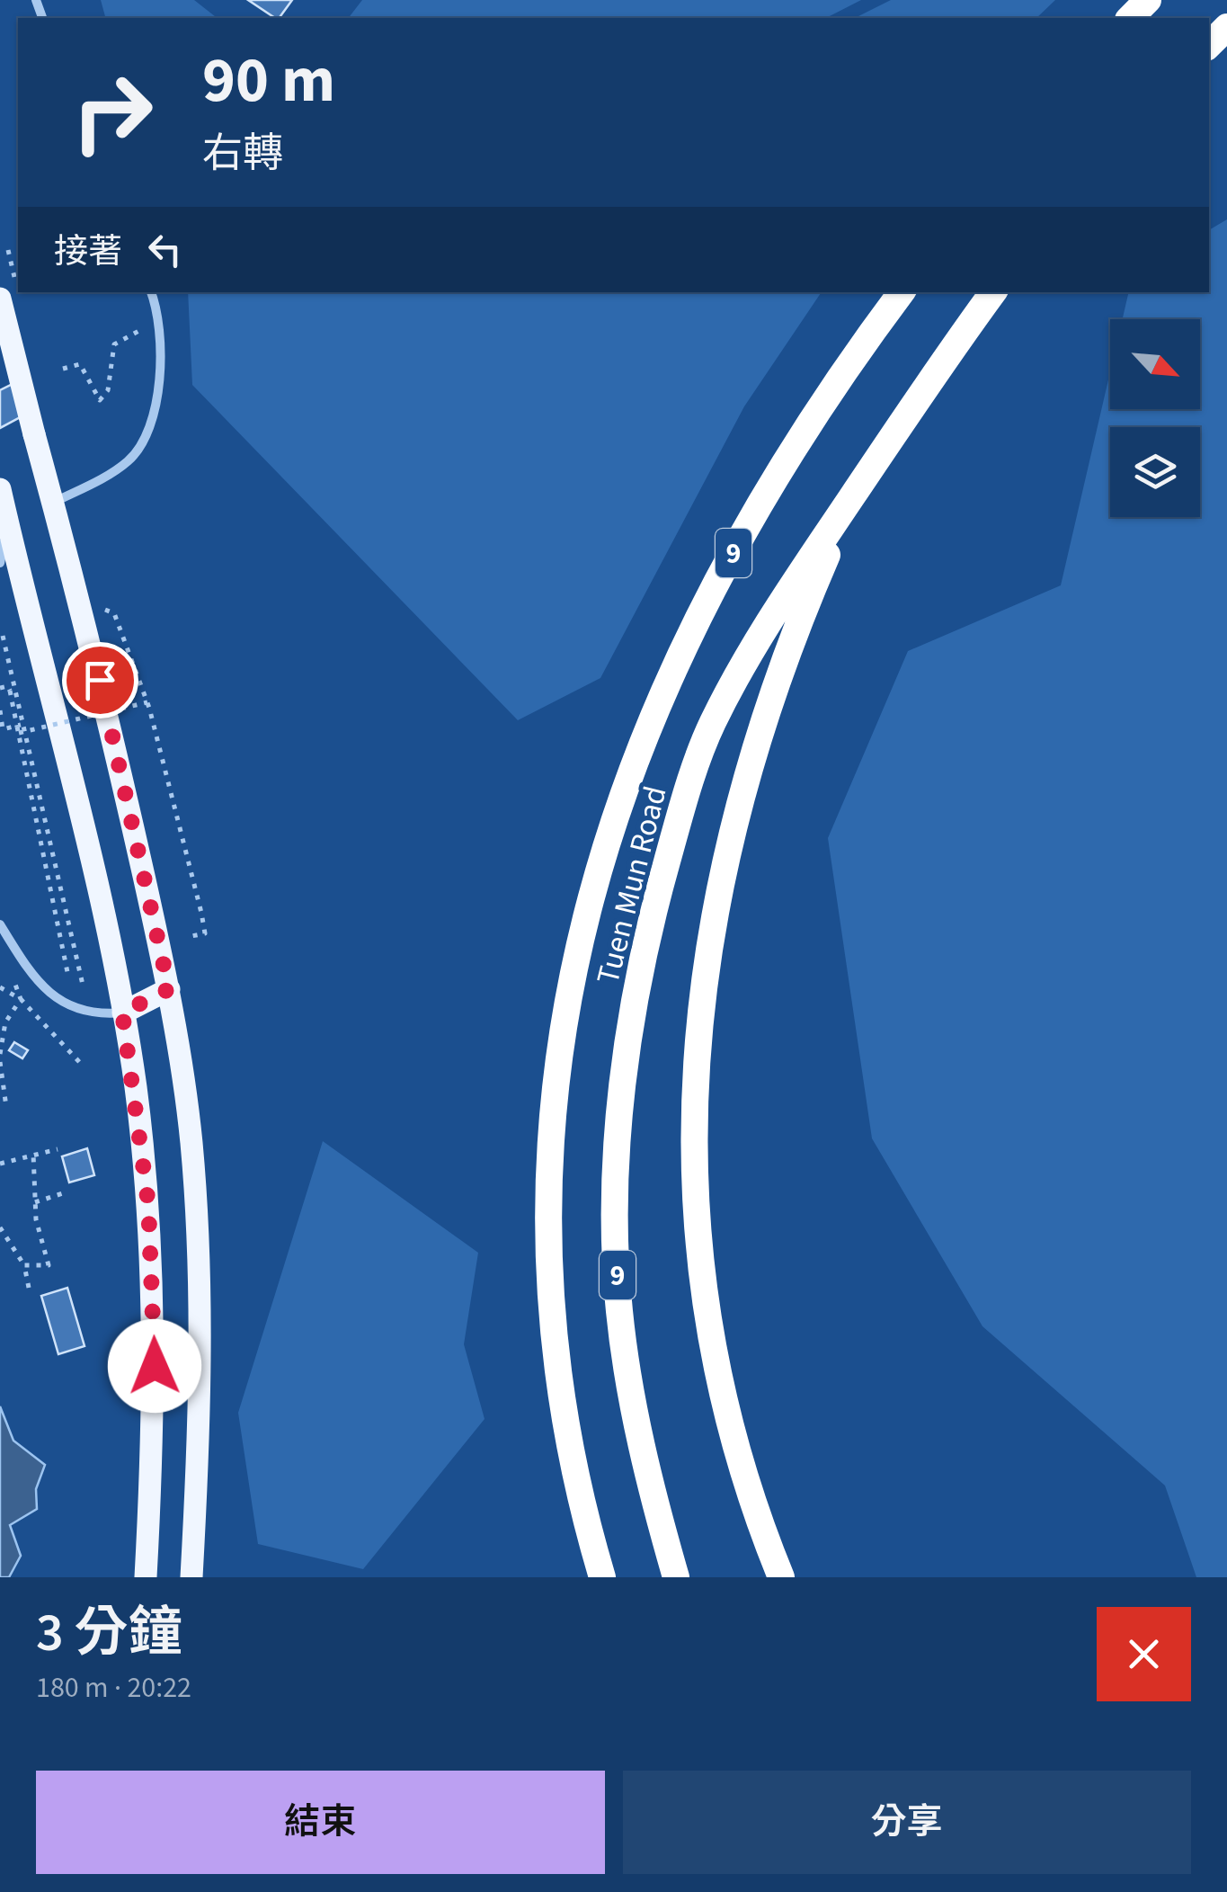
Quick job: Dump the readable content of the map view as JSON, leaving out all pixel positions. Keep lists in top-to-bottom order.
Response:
{
  "streets": {
    "highway": ["9", "Tuen Mun Road"]
  },
  "north": "bottom right",
  "page": {
    "turn": ["90 m", "右轉"],
    "then": "接著",
    "heading": ["3 分鐘", "180 m · 20:22"],
    "buttons": ["結束", "分享"]
  }
}
